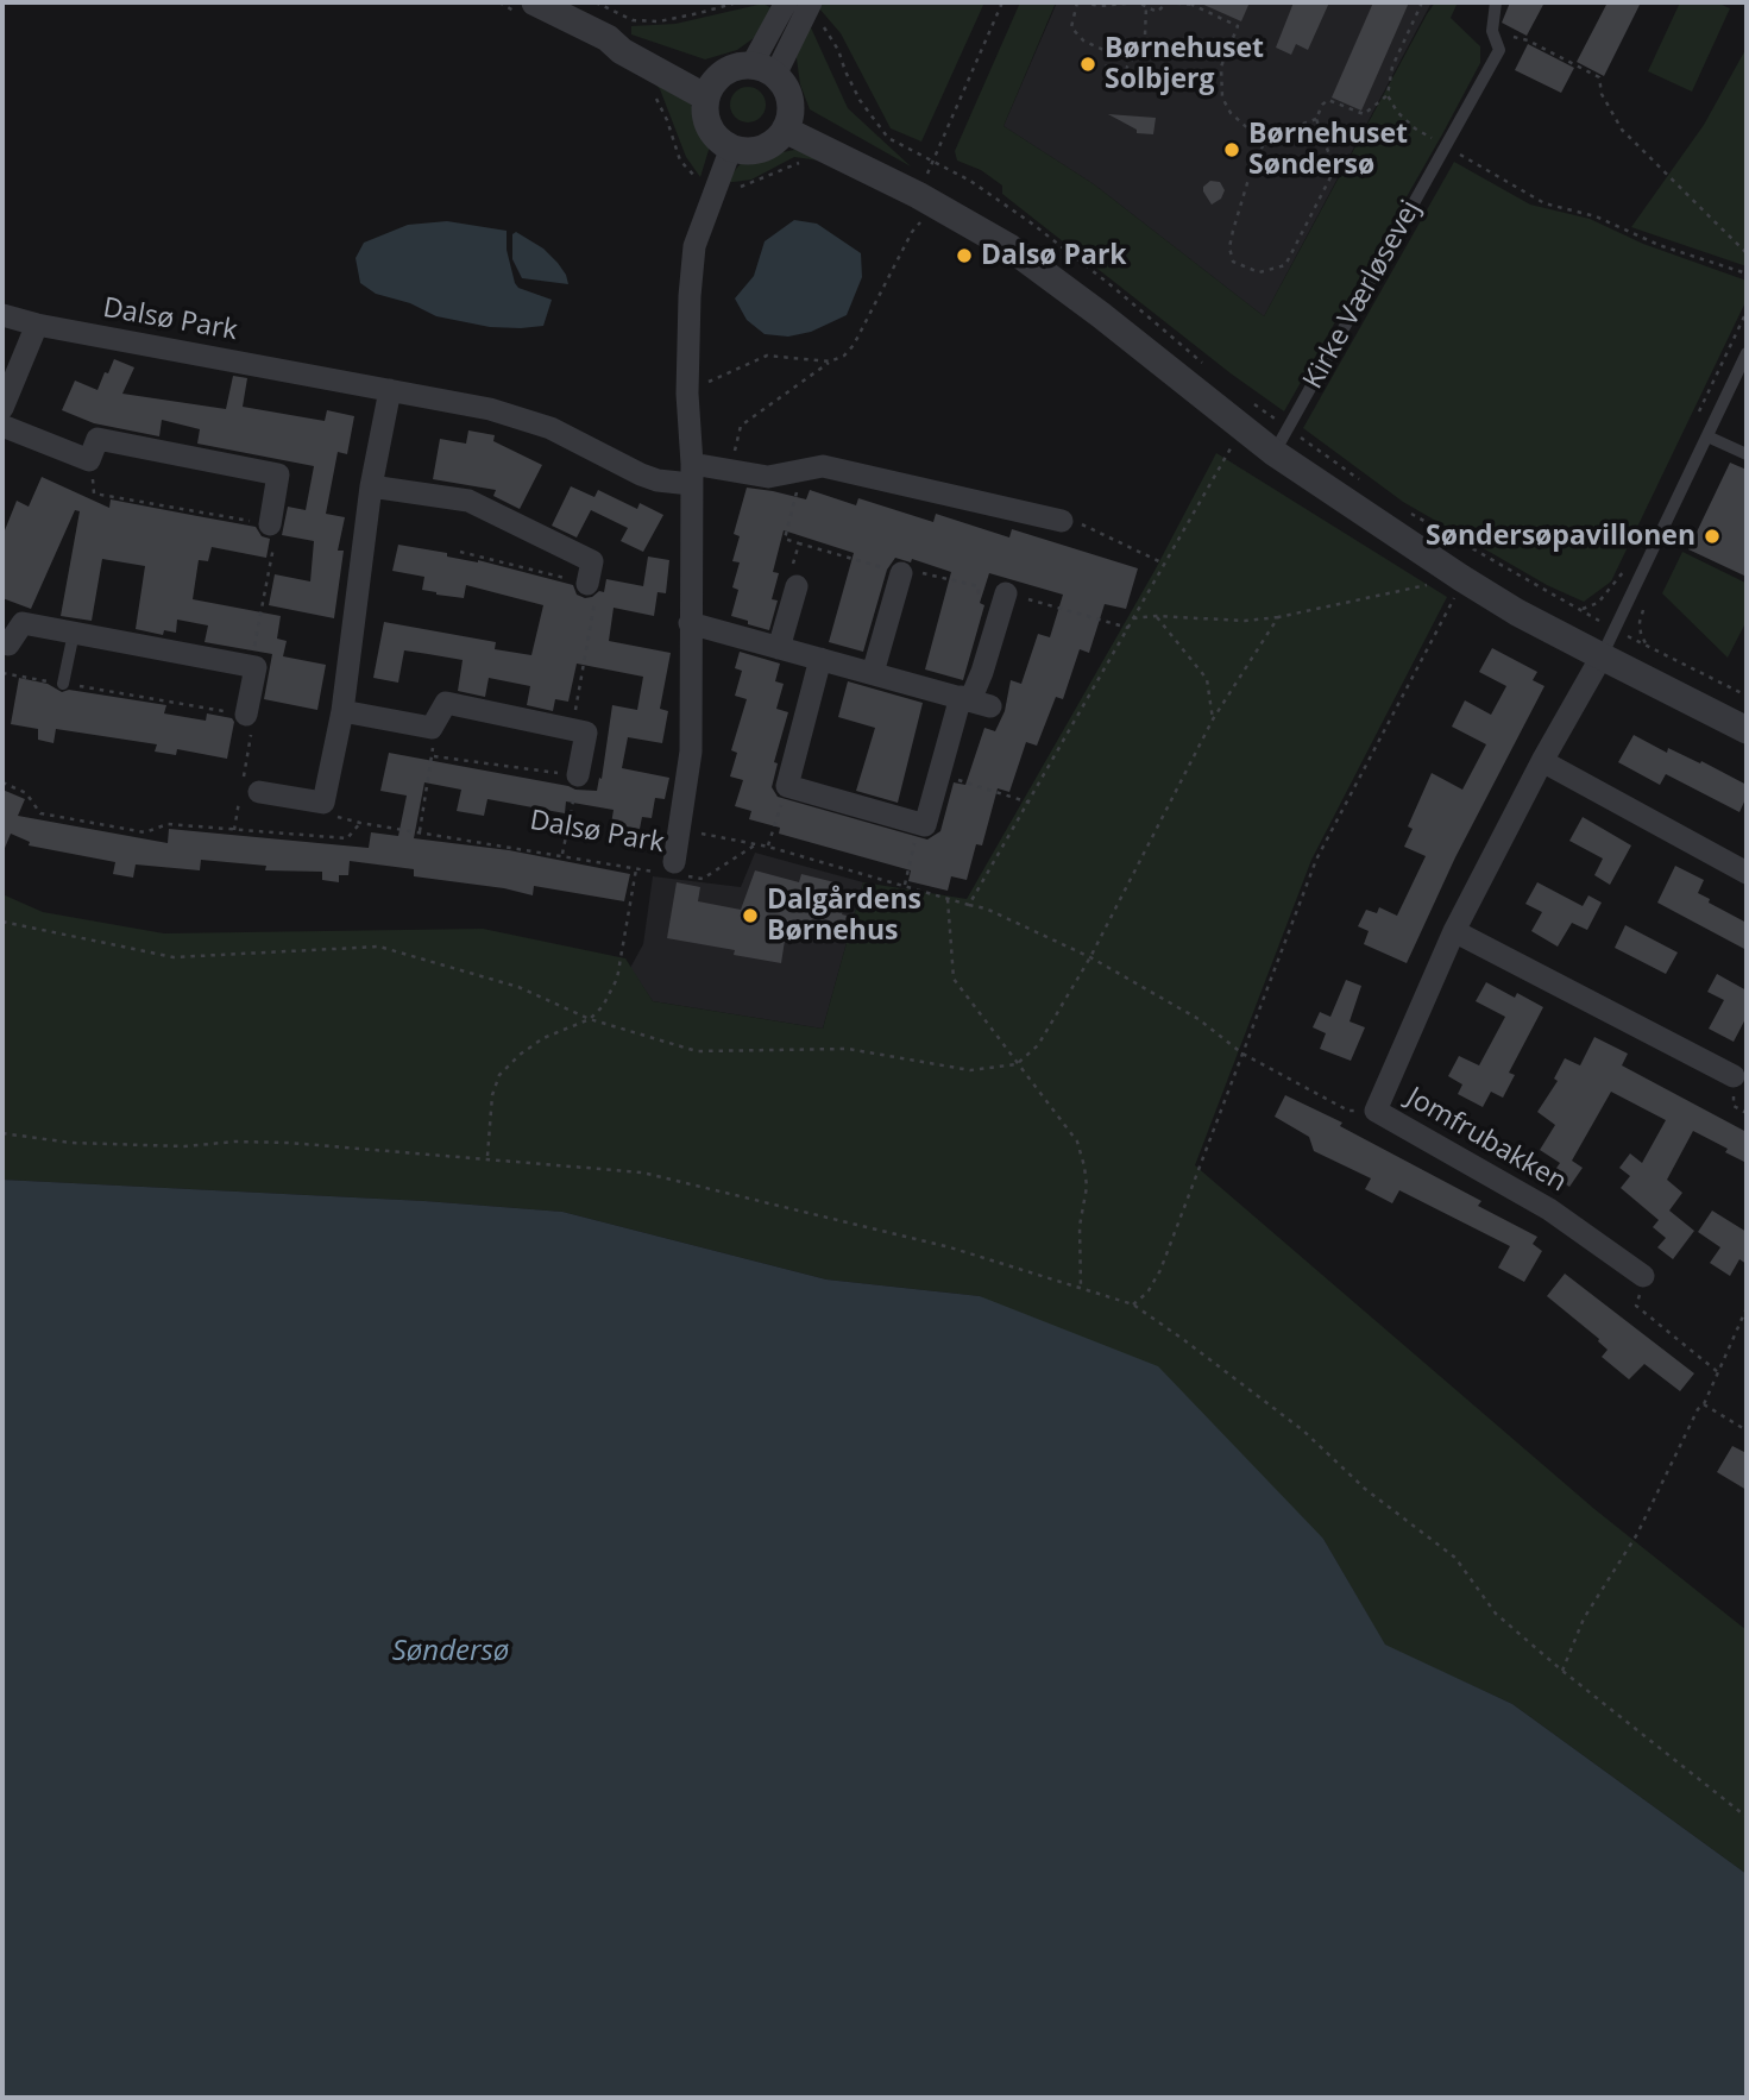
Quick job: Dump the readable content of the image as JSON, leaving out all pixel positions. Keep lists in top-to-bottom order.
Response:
{
  "streets": {
    "street": ["Dalsø Park", "Jomfrubakken"],
    "lane": ["Kirke Værløsevej"]
  },
  "water": ["Søndersø"],
  "places": [
    "Børnehuset Solbjerg",
    "Børnehuset Søndersø",
    "Dalsø Park",
    "Søndersøpavillonen",
    "Dalgårdens Børnehus"
  ]
}
